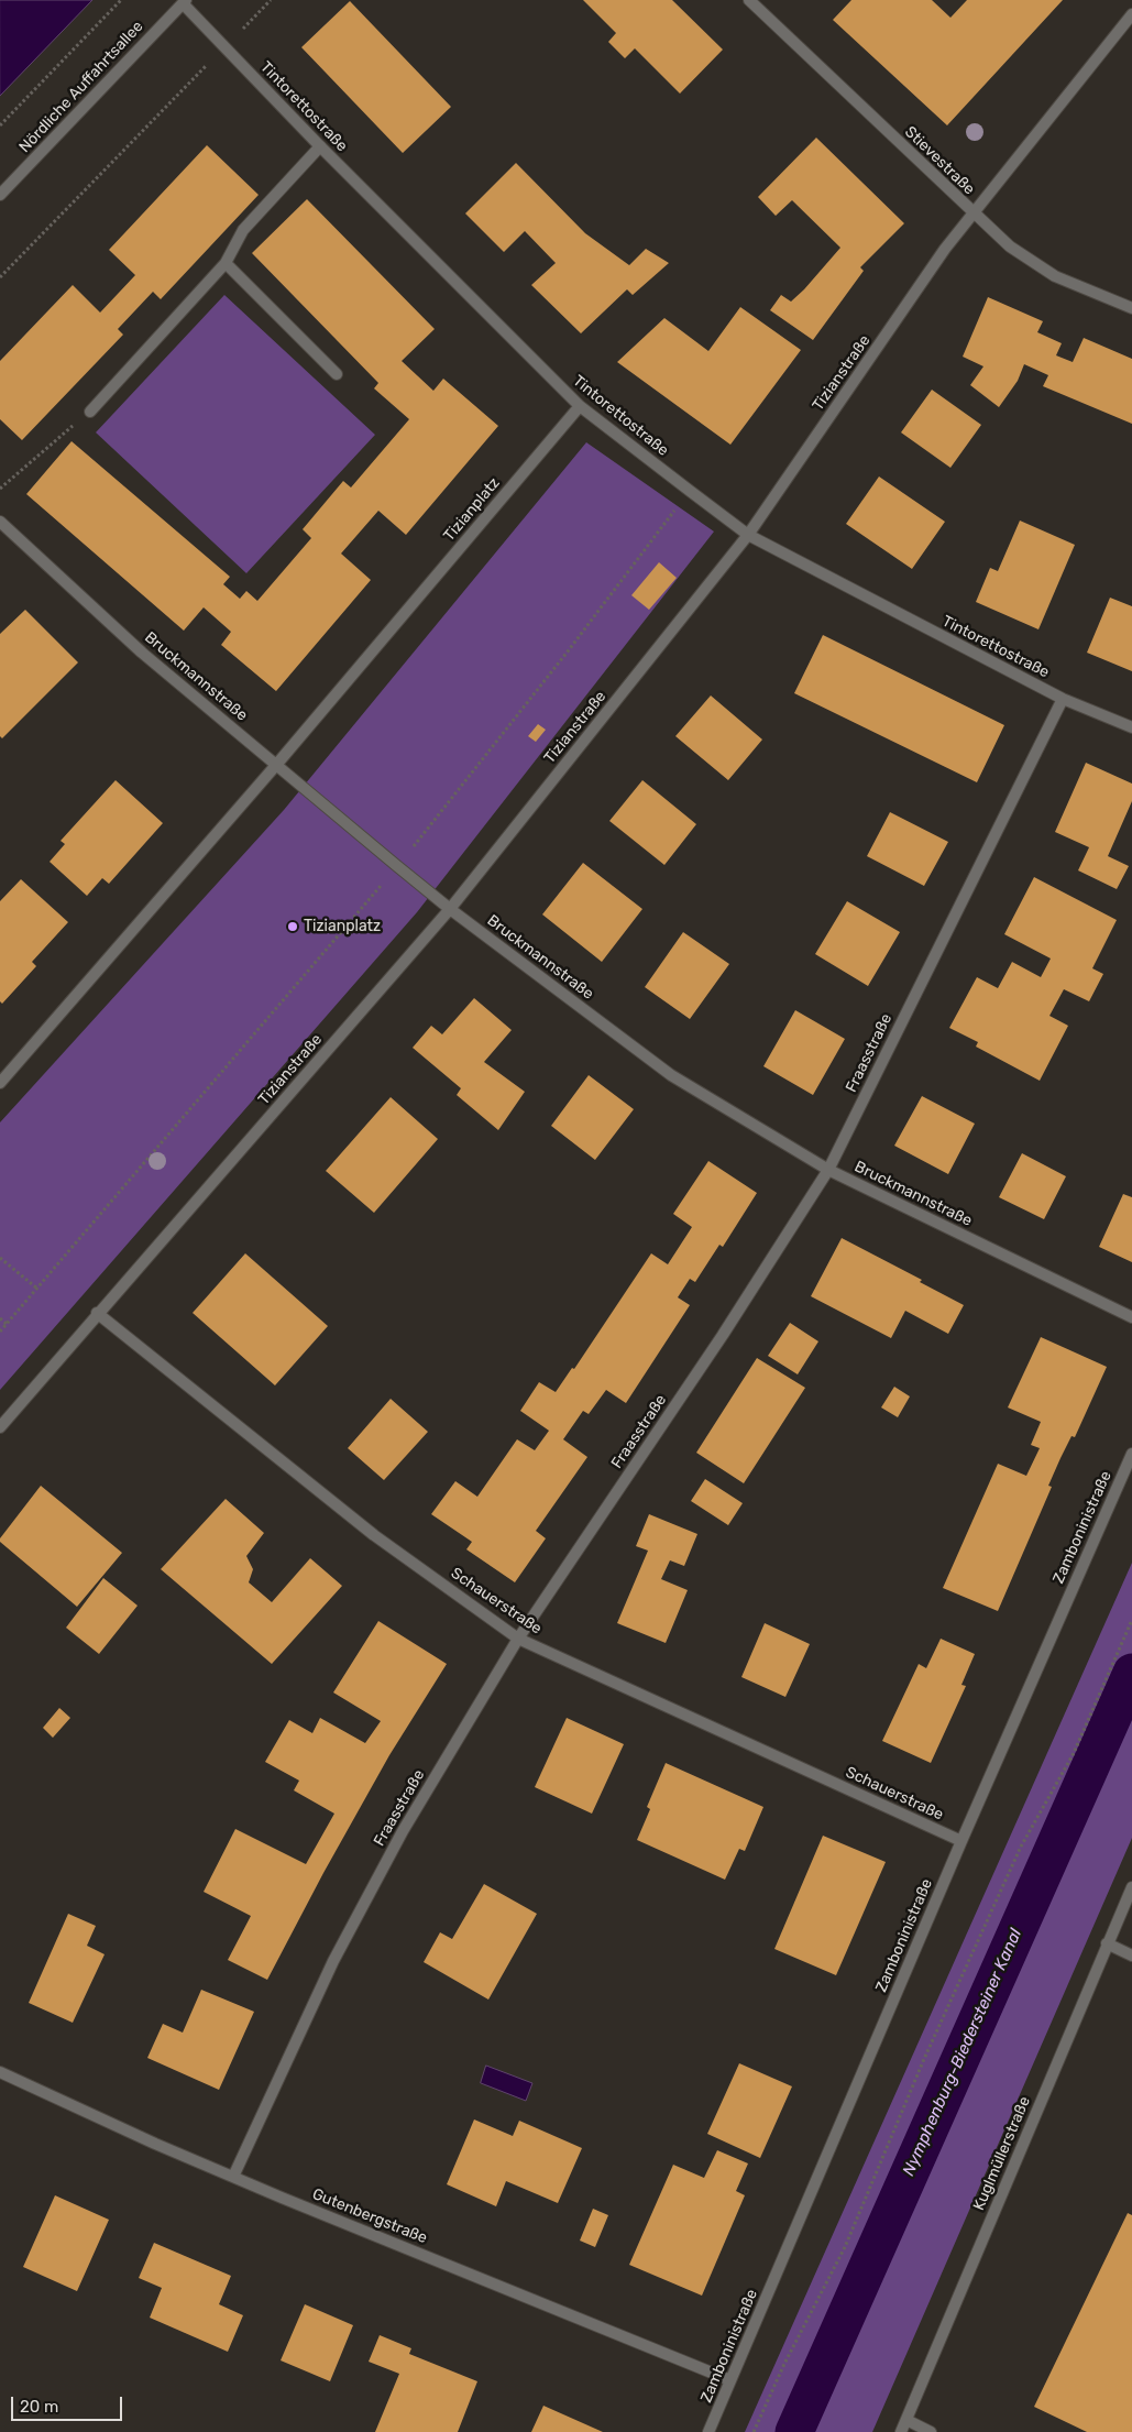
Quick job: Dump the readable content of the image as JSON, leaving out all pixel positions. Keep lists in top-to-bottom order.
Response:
{
  "streets": {
    "street": [
      "Nördliche Auffahrtsallee",
      "Tintorettostraße",
      "Stievestraße",
      "Tizianstraße",
      "Tizianplatz",
      "Bruckmannstraße",
      "Fraasstraße",
      "Zamboninistraße",
      "Schauerstraße",
      "Kuglmüllerstraße",
      "Gutenbergstraße"
    ]
  },
  "crossings": [
    ["Nördliche Auffahrtsallee", "Tintorettostraße"],
    ["Tintorettostraße", "Tizianstraße"],
    ["Tintorettostraße", "Tizianplatz"],
    ["Tintorettostraße", "Fraasstraße"],
    ["Stievestraße", "Tizianstraße"],
    ["Tizianstraße", "Bruckmannstraße"],
    ["Tizianstraße", "Schauerstraße"],
    ["Tizianplatz", "Bruckmannstraße"],
    ["Bruckmannstraße", "Fraasstraße"],
    ["Fraasstraße", "Schauerstraße"],
    ["Fraasstraße", "Gutenbergstraße"],
    ["Zamboninistraße", "Schauerstraße"],
    ["Zamboninistraße", "Gutenbergstraße"]
  ],
  "water": ["Nymphenburg-Biedersteiner Kanal"],
  "places": ["Tizianplatz"],
  "scale_bar": "20 m"
}
